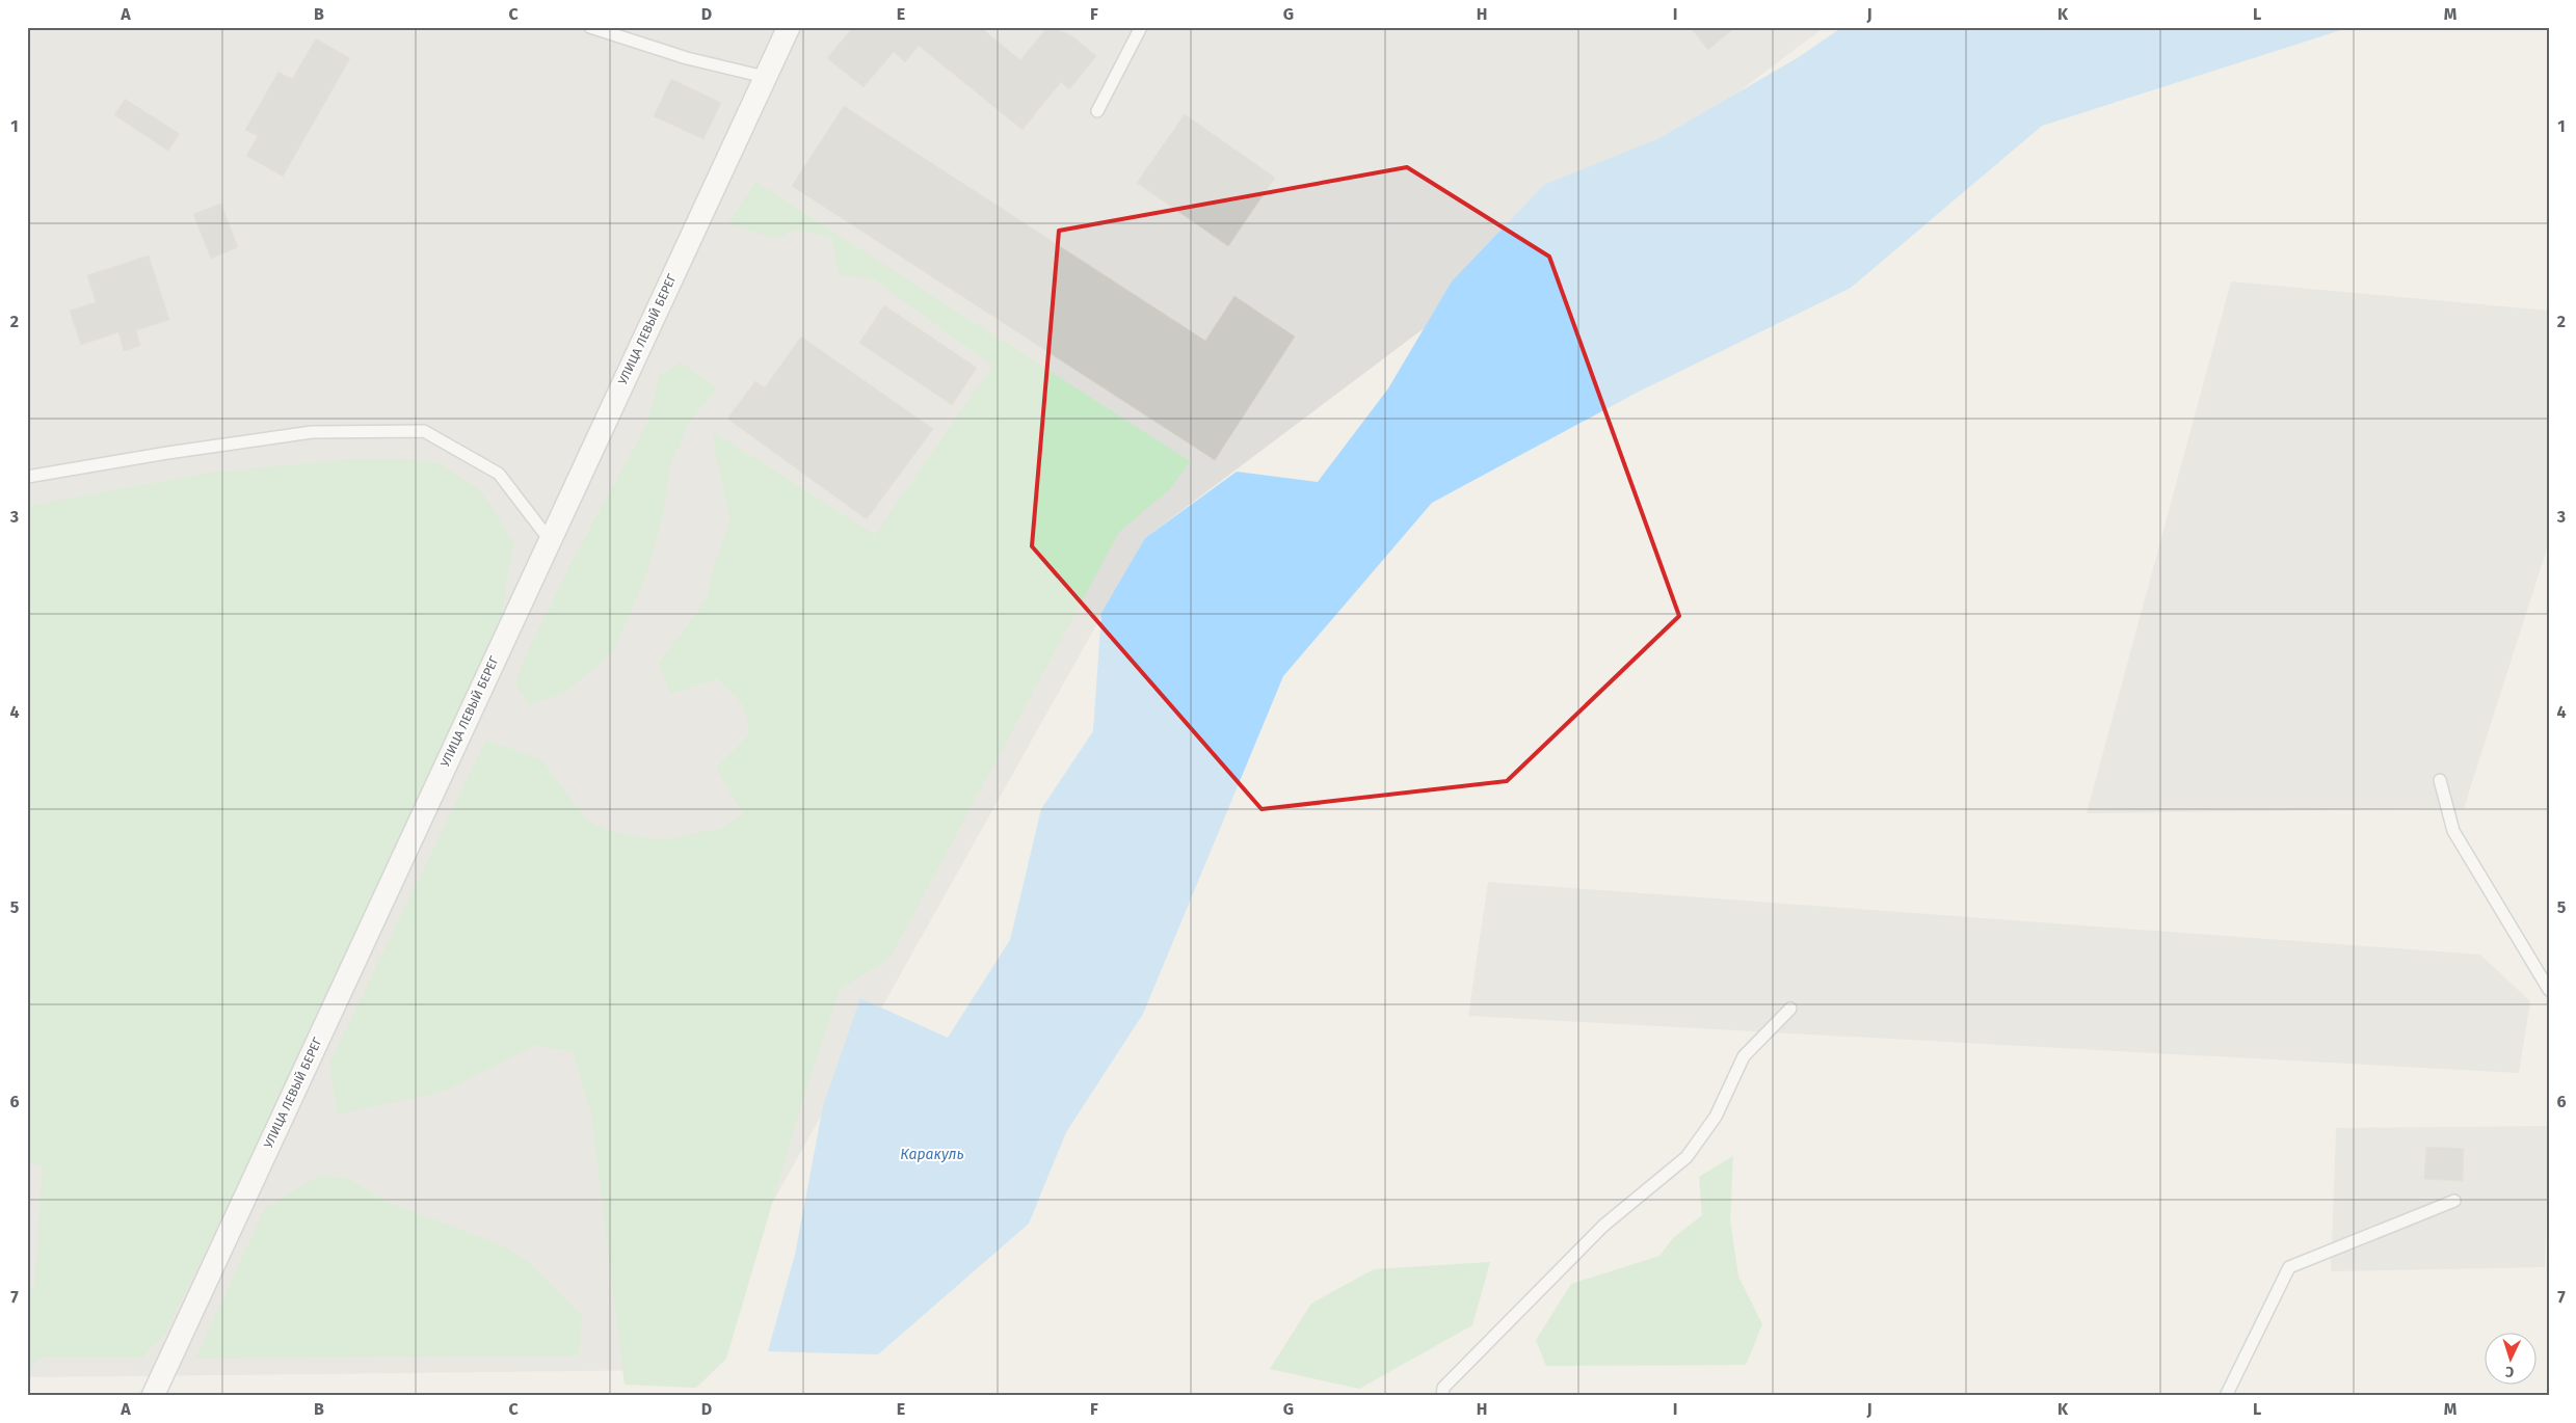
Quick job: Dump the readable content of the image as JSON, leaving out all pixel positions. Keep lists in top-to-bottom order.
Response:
{
  "streets": {
    "street": ["УЛИЦА ЛЕВЫЙ БЕРЕГ"]
  },
  "water": ["Каракуль"],
  "north": "bottom",
  "grid": {
    "columns": [
      "A",
      "B",
      "C",
      "D",
      "E",
      "F",
      "G",
      "H",
      "I",
      "J",
      "K",
      "L",
      "M"
    ],
    "rows": [
      "1",
      "2",
      "3",
      "4",
      "5",
      "6",
      "7"
    ]
  }
}
